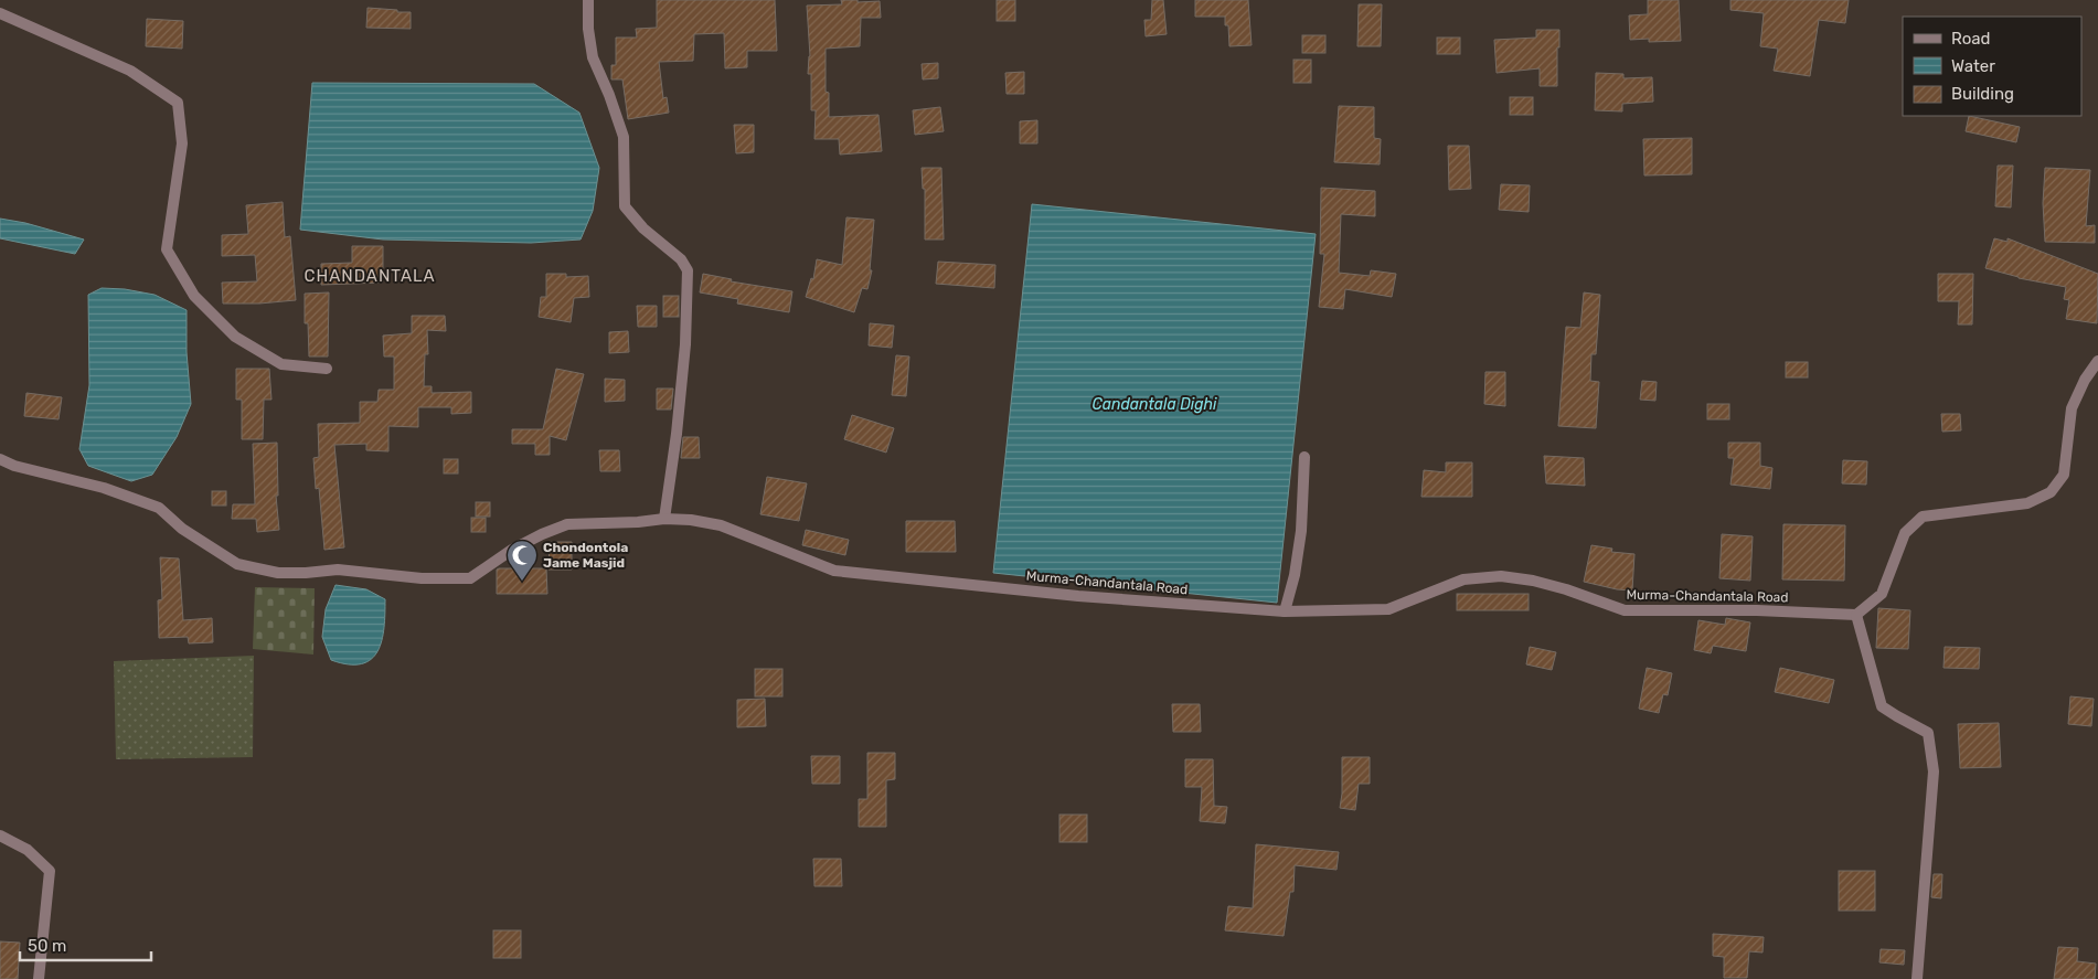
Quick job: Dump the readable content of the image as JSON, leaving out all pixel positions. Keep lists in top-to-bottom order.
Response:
{
  "streets": {
    "street": ["Murma-Chandantala Road"]
  },
  "districts": ["CHANDANTALA"],
  "water": ["Candantala Dighi"],
  "places": {
    "mosque": ["Chondontola Jame Masjid"]
  },
  "legend": ["Road", "Water", "Building"],
  "scale_bar": "50 m"
}
